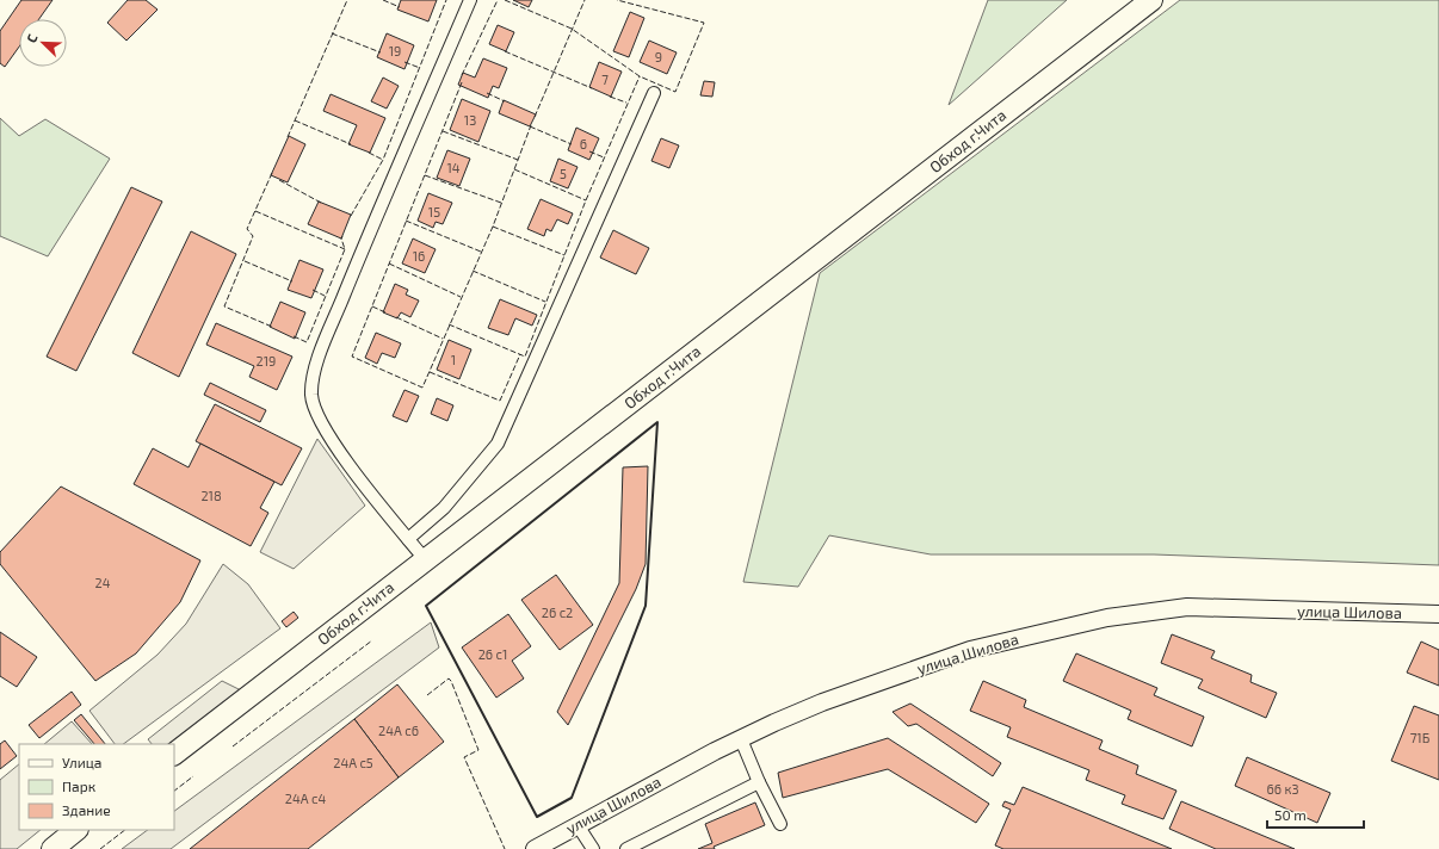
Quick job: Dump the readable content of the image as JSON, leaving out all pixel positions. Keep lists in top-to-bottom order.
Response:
{
  "streets": {
    "highway": ["Обход г.Чита"],
    "main road": ["улица Шилова"]
  },
  "house_numbers": [
    "19",
    "9",
    "7",
    "13",
    "6",
    "14",
    "5",
    "15",
    "16",
    "1",
    "219",
    "218",
    "24",
    "26 с2",
    "26 с1",
    "24А с6",
    "71Б",
    "24А с5",
    "66 к3",
    "24А с4"
  ],
  "legend": ["Улица", "Парк", "Здание"],
  "scale_bar": "50 m",
  "north": "top left"
}
